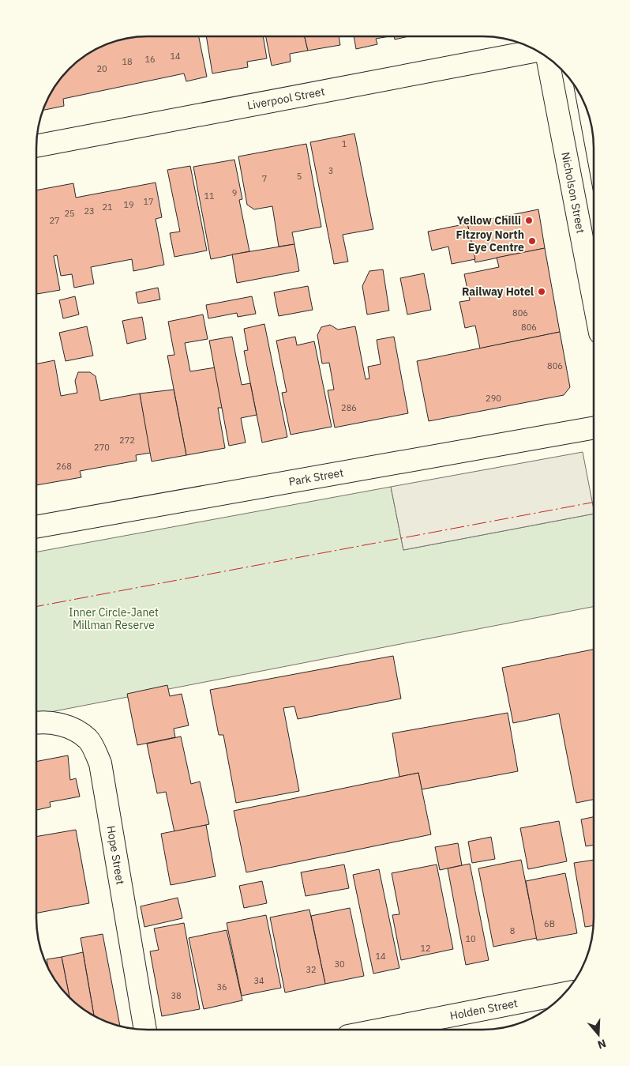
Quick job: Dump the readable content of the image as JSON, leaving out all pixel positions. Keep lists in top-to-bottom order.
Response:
{
  "streets": {
    "street": [
      "Liverpool Street",
      "Nicholson Street",
      "Park Street",
      "Hope Street",
      "Holden Street"
    ]
  },
  "parks": ["Inner Circle-Janet Millman Reserve"],
  "places": ["Yellow Chilli", "Fitzroy North Eye Centre", "Railway Hotel"],
  "house_numbers": [
    "14",
    "16",
    "18",
    "20",
    "1",
    "3",
    "5",
    "7",
    "9",
    "11",
    "17",
    "19",
    "21",
    "23",
    "25",
    "27",
    "806",
    "806",
    "806",
    "290",
    "286",
    "272",
    "270",
    "268",
    "6B",
    "8",
    "10",
    "12",
    "14",
    "30",
    "32",
    "34",
    "36",
    "38"
  ],
  "north": "bottom"
}
